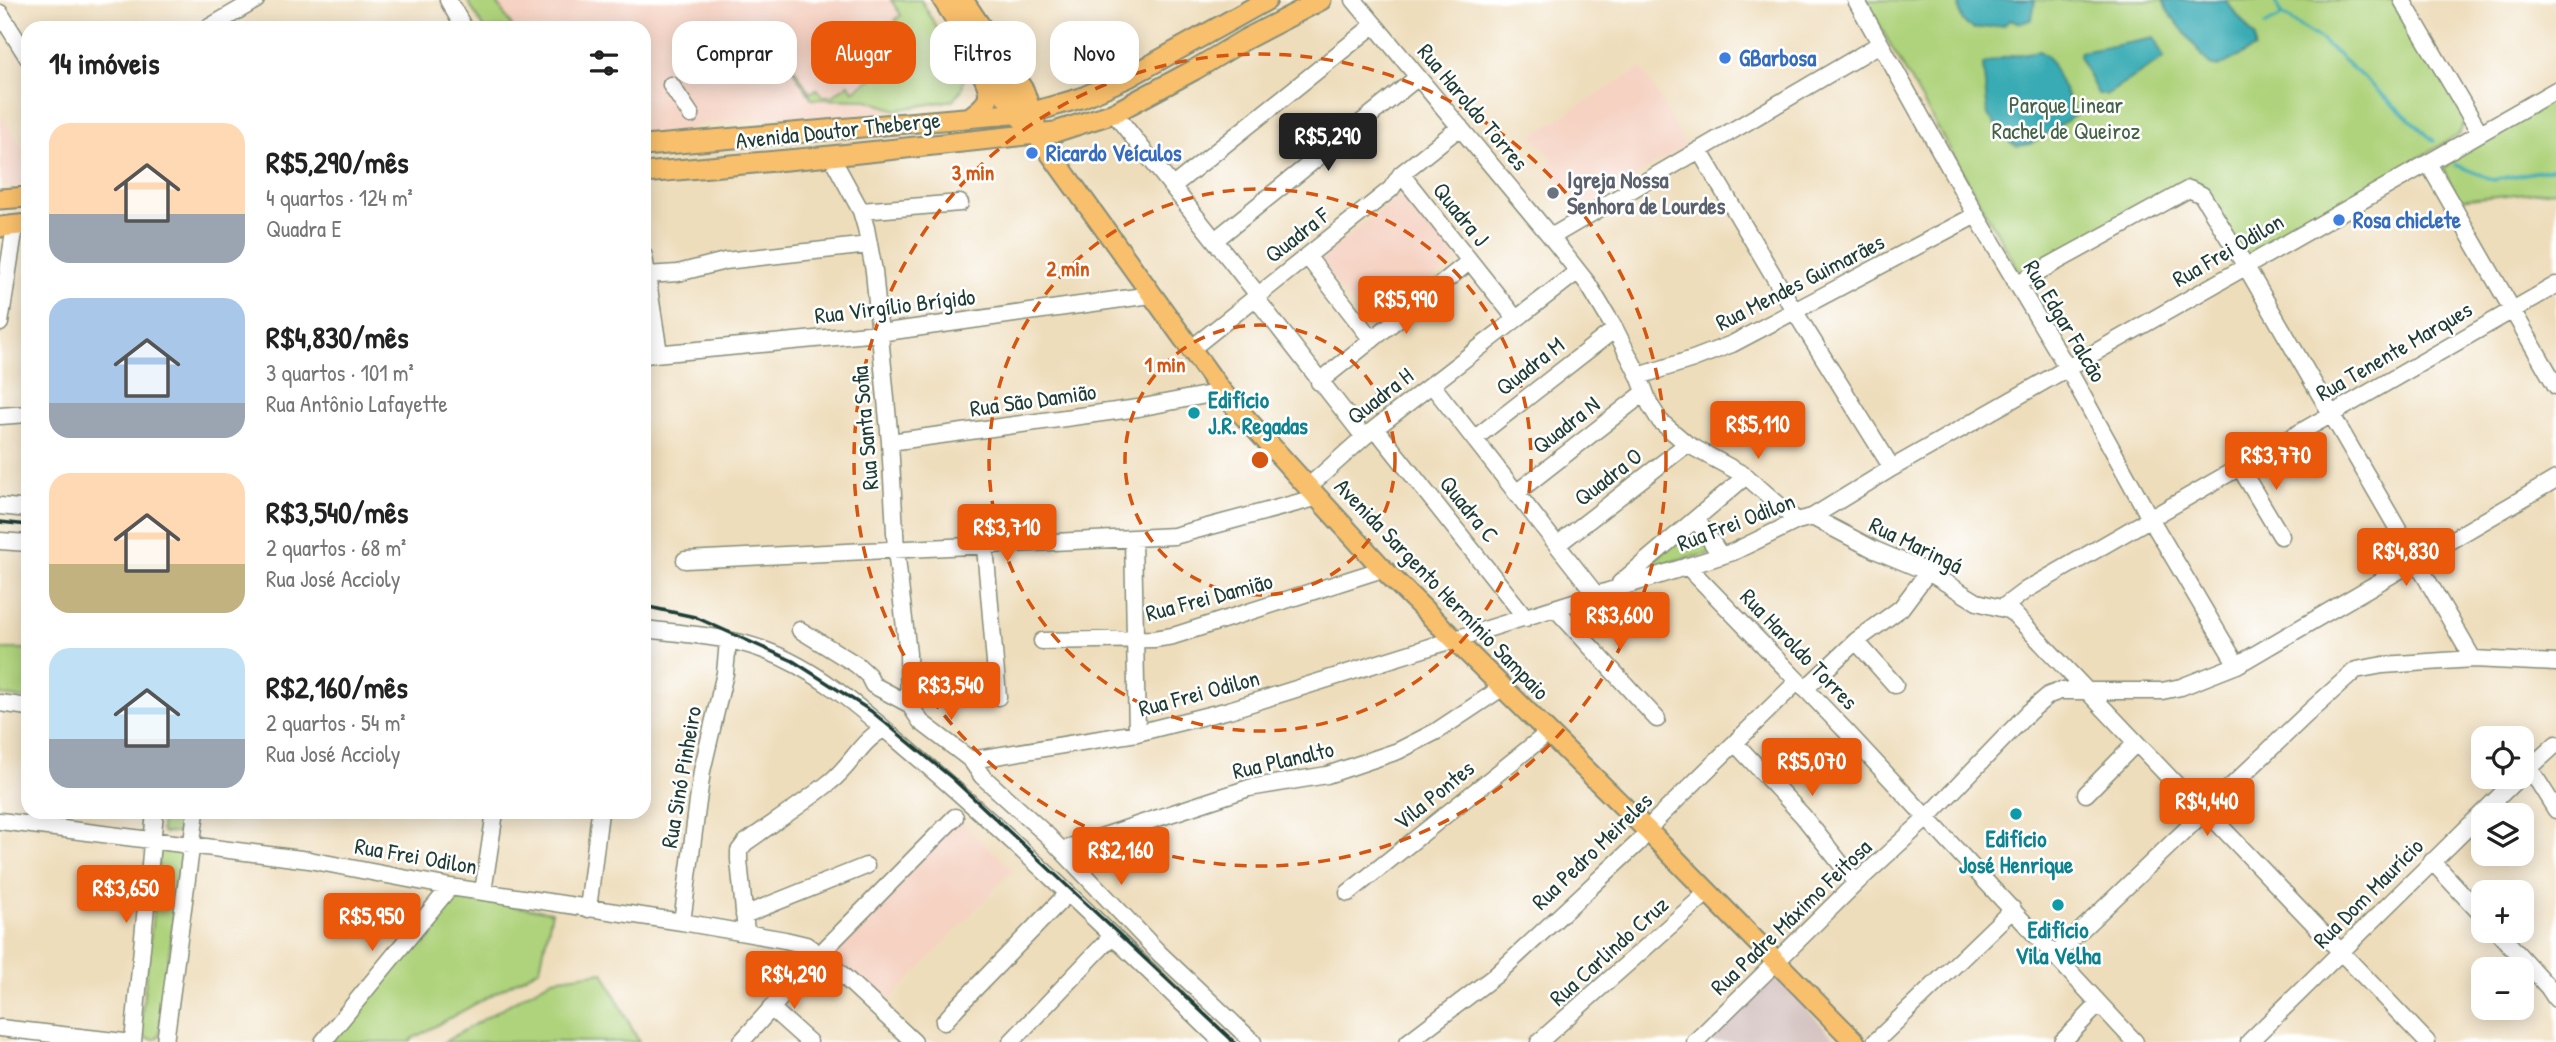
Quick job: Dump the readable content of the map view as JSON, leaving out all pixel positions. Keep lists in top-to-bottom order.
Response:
{
  "streets": {
    "main road": ["Avenida Doutor Theberge", "Avenida Sargento Hermínio Sampaio"],
    "street": [
      "Rua Haroldo Torres",
      "Quadra J",
      "Quadra F",
      "Rua Frei Odilon",
      "Rua Mendes Guimarães",
      "Rua Virgílio Brígido",
      "Rua Edgar Falcão",
      "Rua Tenente Marques",
      "Quadra M",
      "Quadra H",
      "Rua São Damião",
      "Quadra N",
      "Rua Santa Sofia",
      "Quadra O",
      "Quadra C",
      "Rua Maringá",
      "Rua Frei Damião",
      "Rua Planalto",
      "Rua Sinó Pinheiro",
      "Vila Pontes",
      "Rua Pedro Meireles",
      "Rua Dom Maurício",
      "Rua Padre Máximo Feitosa",
      "Rua Carlindo Cruz"
    ]
  },
  "crossings": [
    ["Rua Haroldo Torres", "Quadra F"],
    ["Rua Haroldo Torres", "Rua Frei Odilon"],
    ["Rua Haroldo Torres", "Rua Mendes Guimarães"],
    ["Rua Haroldo Torres", "Quadra M"],
    ["Rua Haroldo Torres", "Quadra N"],
    ["Rua Haroldo Torres", "Quadra O"],
    ["Rua Haroldo Torres", "Rua Maringá"],
    ["Rua Haroldo Torres", "Rua Pedro Meireles"],
    ["Rua Haroldo Torres", "Rua Padre Máximo Feitosa"],
    ["Avenida Doutor Theberge", "Rua Santa Sofia"],
    ["Avenida Doutor Theberge", "Quadra C"],
    ["Avenida Doutor Theberge", "Avenida Sargento Hermínio Sampaio"],
    ["Quadra J", "Quadra F"],
    ["Quadra J", "Quadra H"],
    ["Quadra F", "Quadra C"],
    ["Quadra F", "Avenida Sargento Hermínio Sampaio"],
    ["Rua Frei Odilon", "Rua Edgar Falcão"],
    ["Rua Frei Odilon", "Quadra C"],
    ["Rua Frei Odilon", "Rua Maringá"],
    ["Rua Frei Odilon", "Avenida Sargento Hermínio Sampaio"],
    ["Rua Frei Odilon", "Rua Sinó Pinheiro"],
    ["Rua Mendes Guimarães", "Rua Edgar Falcão"],
    ["Rua Virgílio Brígido", "Rua Santa Sofia"],
    ["Rua Virgílio Brígido", "Avenida Sargento Hermínio Sampaio"],
    ["Rua Edgar Falcão", "Rua Tenente Marques"],
    ["Rua Edgar Falcão", "Rua Padre Máximo Feitosa"],
    ["Rua Tenente Marques", "Rua Maringá"],
    ["Quadra H", "Quadra C"],
    ["Quadra H", "Avenida Sargento Hermínio Sampaio"],
    ["Rua São Damião", "Rua Santa Sofia"],
    ["Rua São Damião", "Avenida Sargento Hermínio Sampaio"],
    ["Rua Maringá", "Rua Pedro Meireles"],
    ["Avenida Sargento Hermínio Sampaio", "Rua Frei Damião"],
    ["Avenida Sargento Hermínio Sampaio", "Rua Planalto"],
    ["Avenida Sargento Hermínio Sampaio", "Vila Pontes"],
    ["Avenida Sargento Hermínio Sampaio", "Rua Pedro Meireles"],
    ["Avenida Sargento Hermínio Sampaio", "Rua Padre Máximo Feitosa"],
    ["Avenida Sargento Hermínio Sampaio", "Rua Carlindo Cruz"]
  ],
  "parks": ["Parque Linear Rachel de Queiroz"],
  "places": [
    "GBarbosa",
    "Ricardo Veículos",
    "Igreja Nossa Senhora de Lourdes",
    "Rosa chiclete",
    "Edifício J.R. Regadas",
    "Edifício José Henrique",
    "Edifício Vila Velha"
  ],
  "page": {
    "chip": [
      "Comprar",
      "Alugar",
      "Filtros",
      "Novo"
    ],
    "heading": "14 imóveis",
    "list": [
      {
        "name": "R$5,290/mês",
        "note": "4 quartos · 124 m² · Quadra E"
      },
      {
        "name": "R$4,830/mês",
        "note": "3 quartos · 101 m² · Rua Antônio Lafayette"
      },
      {
        "name": "R$3,540/mês",
        "note": "2 quartos · 68 m² · Rua José Accioly"
      },
      {
        "name": "R$2,160/mês",
        "note": "2 quartos · 54 m² · Rua José Accioly"
      }
    ],
    "price": [
      "R$5,290",
      "R$5,990",
      "R$5,110",
      "R$3,770",
      "R$3,710",
      "R$4,830",
      "R$3,600",
      "R$3,540",
      "R$5,070",
      "R$4,440",
      "R$2,160",
      "R$3,650",
      "R$5,950",
      "R$4,290"
    ],
    "map_buttons": ["+", "−"]
  },
  "rings": ["3 min", "2 min", "1 min"]
}
